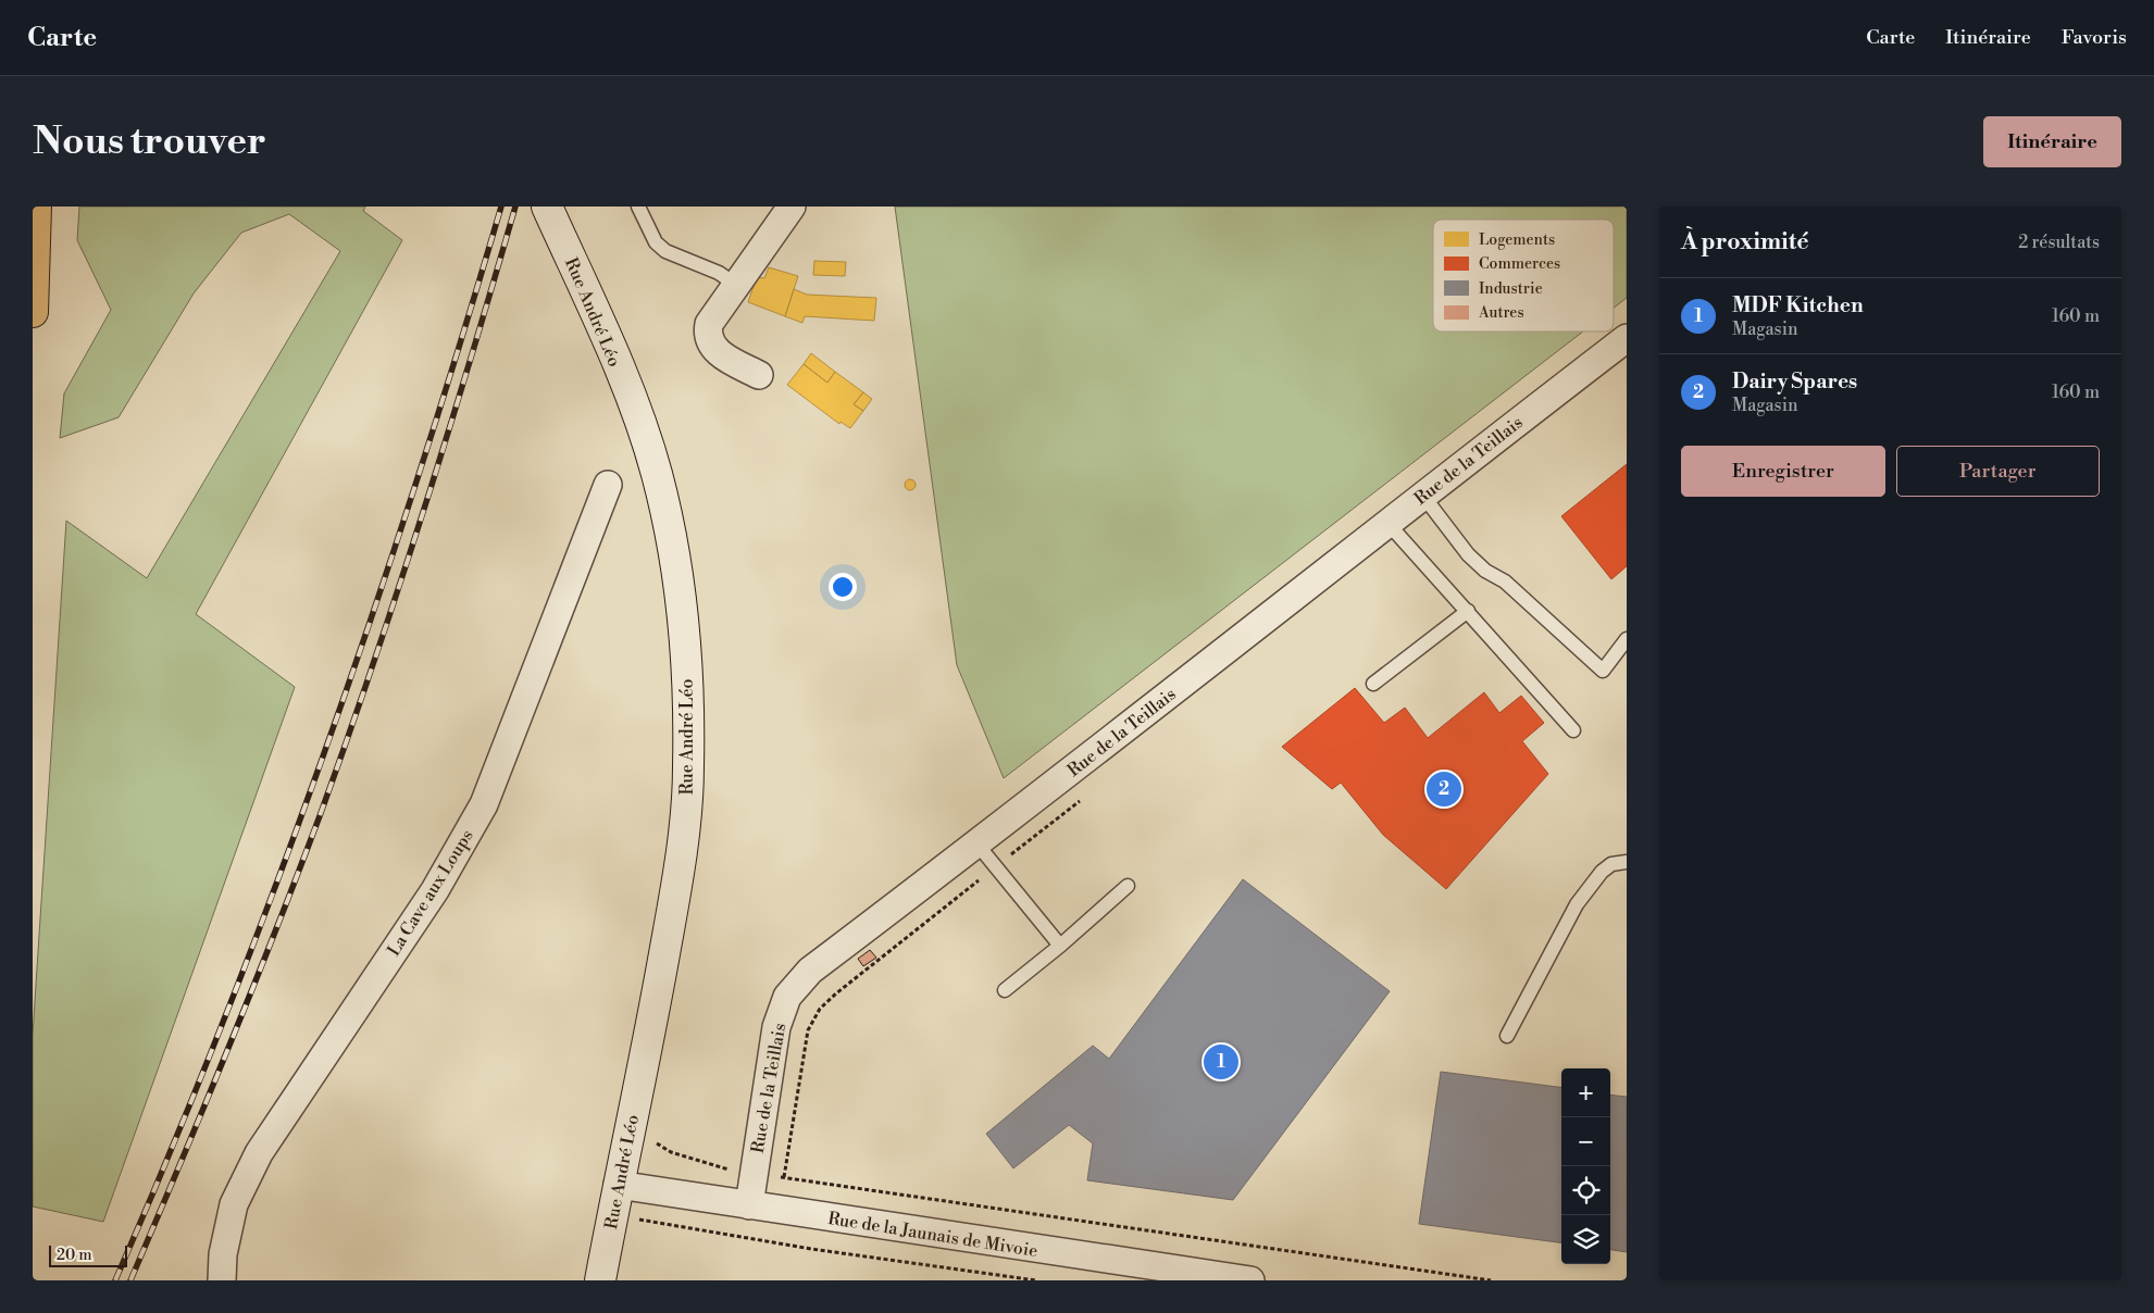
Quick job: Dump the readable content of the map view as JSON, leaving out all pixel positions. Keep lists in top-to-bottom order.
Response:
{
  "streets": {
    "street": [
      "Rue André Léo",
      "Rue de la Teillais",
      "La Cave aux Loups",
      "Rue de la Jaunais de Mivoie"
    ]
  },
  "crossings": [
    ["Rue André Léo", "Rue de la Jaunais de Mivoie"],
    ["Rue de la Teillais", "Rue de la Jaunais de Mivoie"]
  ],
  "legend": [
    "Logements",
    "Commerces",
    "Industrie",
    "Autres"
  ],
  "scale_bar": "20 m",
  "page": {
    "header": "Carte",
    "nav": ["Carte", "Itinéraire", "Favoris"],
    "buttons": [
      "Itinéraire",
      ["Enregistrer", "Partager"]
    ],
    "title": "Nous trouver",
    "heading": ["À proximité", "2 résultats"],
    "list": [
      {
        "mark": "1",
        "name": "MDF Kitchen",
        "note": "Magasin",
        "value": "160 m"
      },
      {
        "mark": "2",
        "name": "Dairy Spares",
        "note": "Magasin",
        "value": "160 m"
      }
    ],
    "pins": ["2", "1"],
    "map_buttons": ["+", "−"],
    "scale": "20 m"
  }
}
